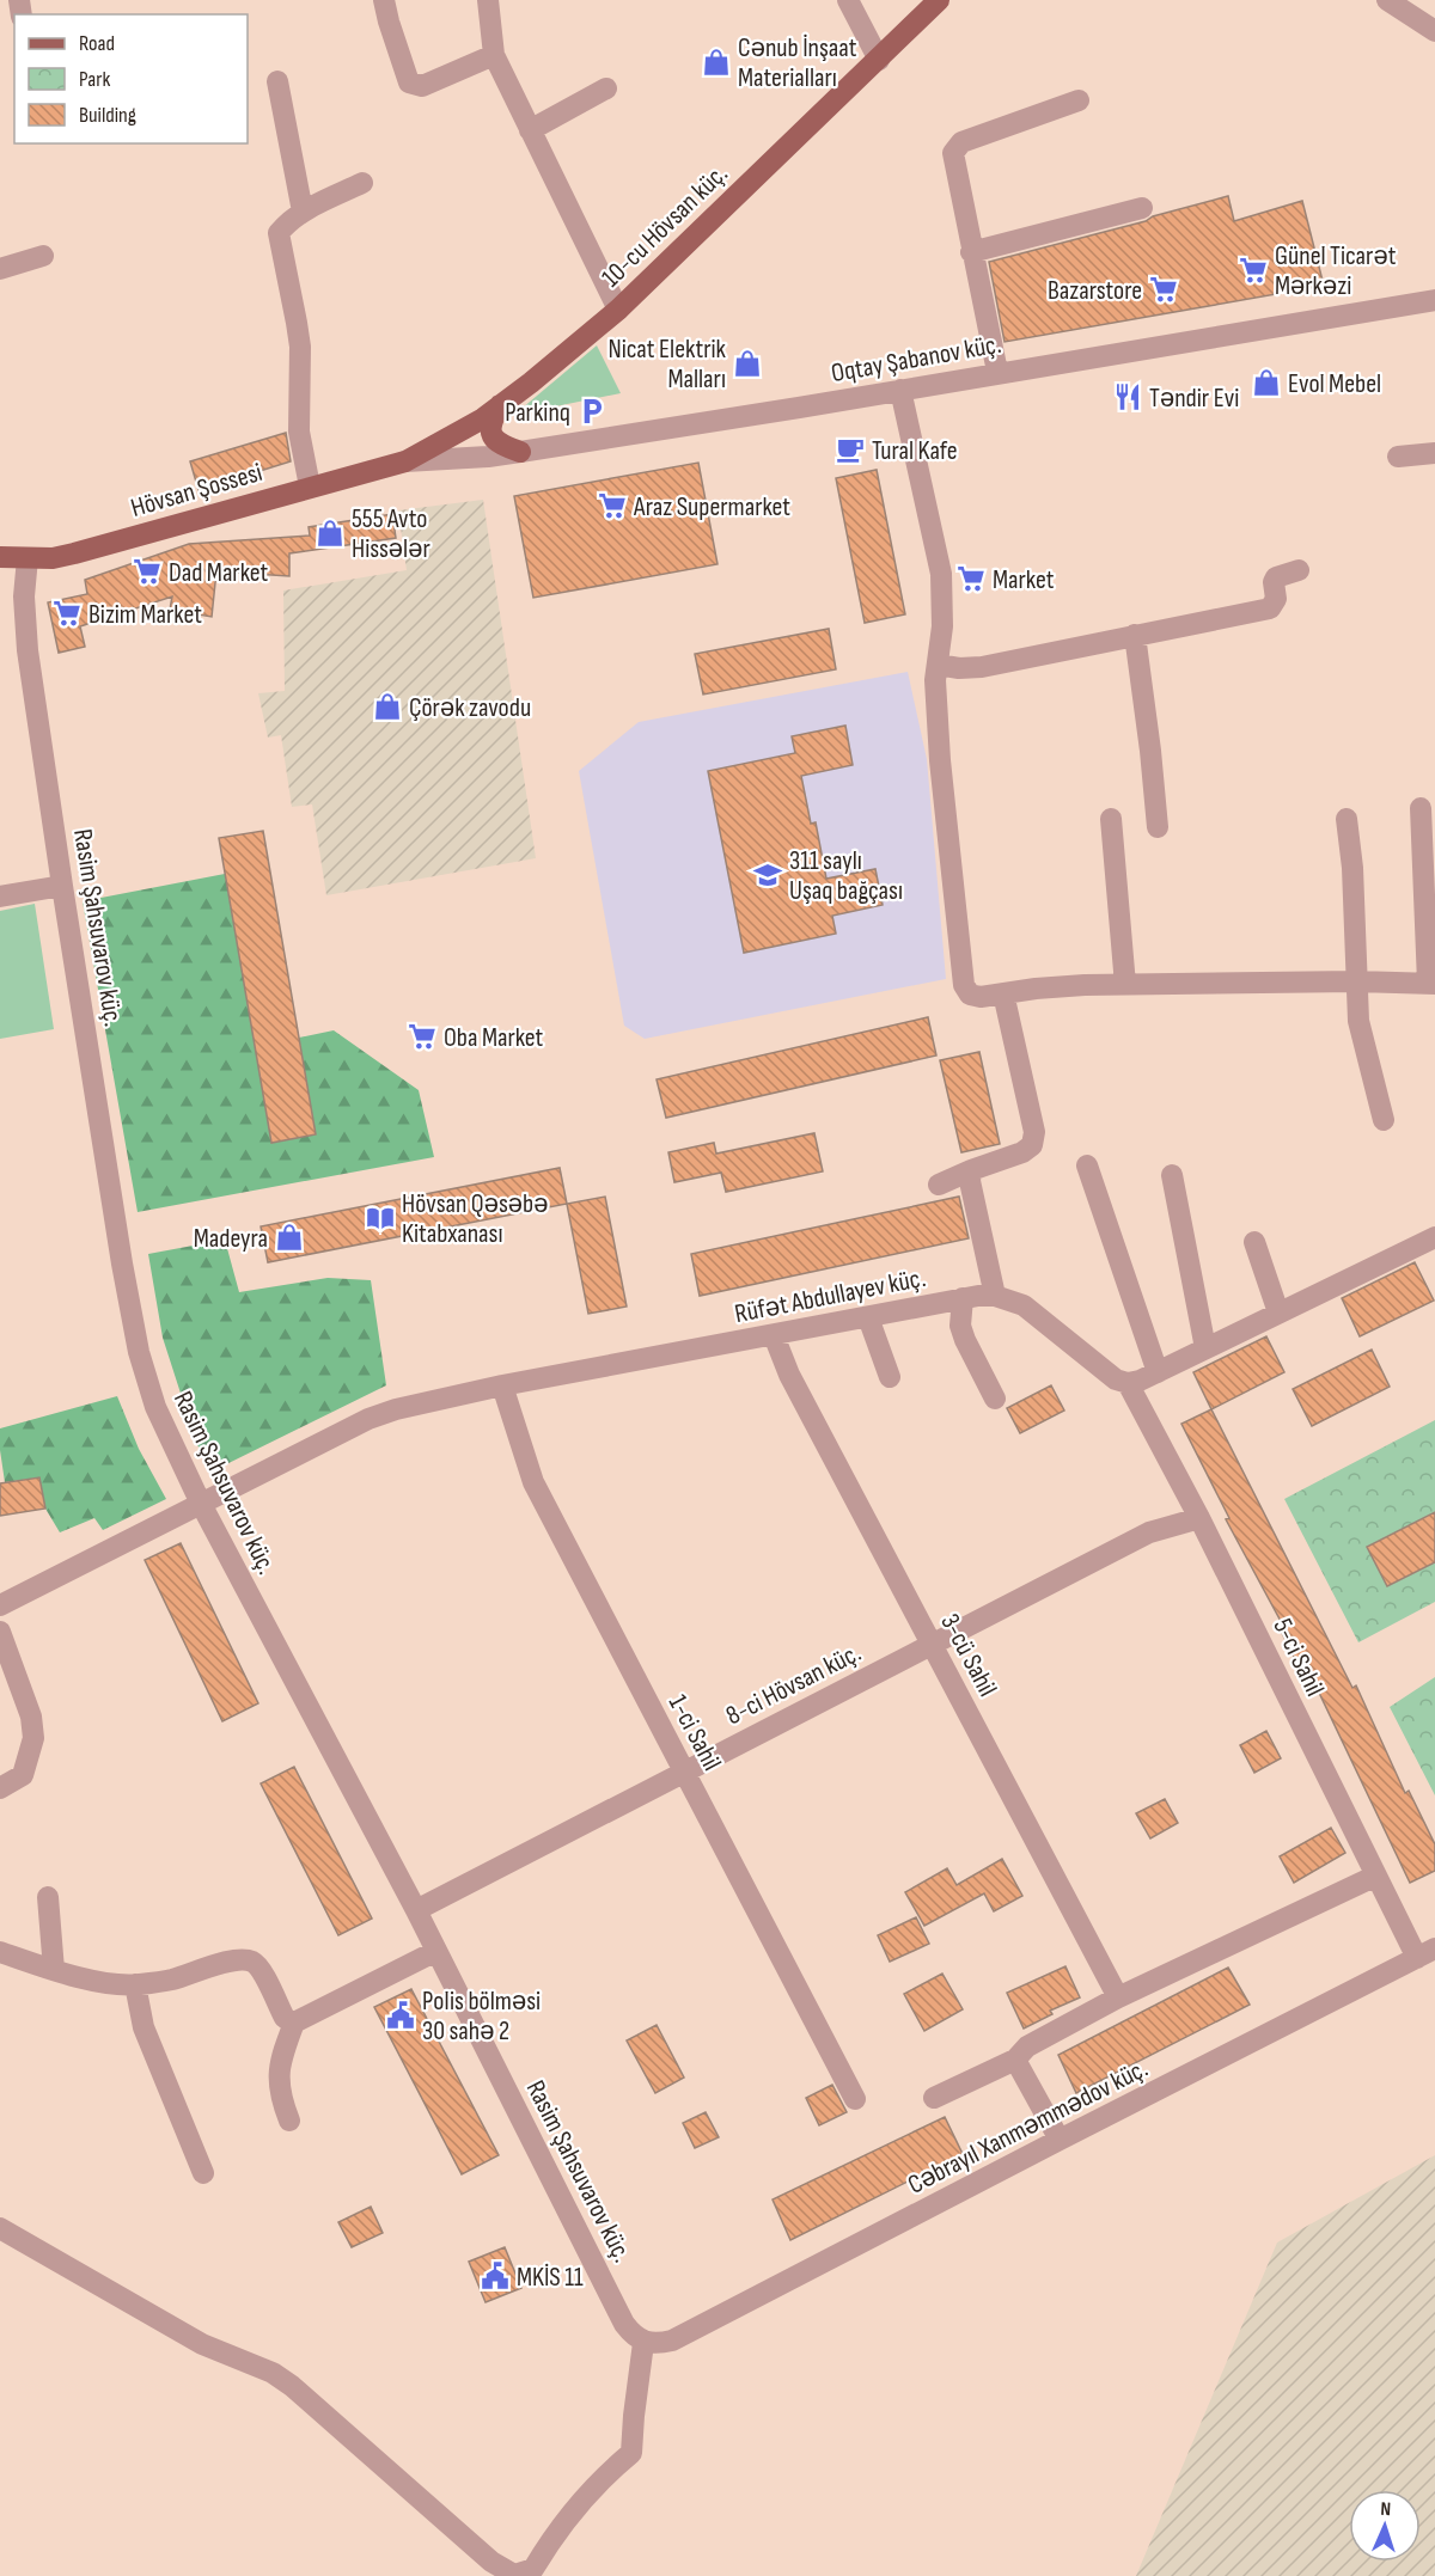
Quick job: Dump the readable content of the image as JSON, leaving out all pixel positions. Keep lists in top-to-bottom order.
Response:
{
  "streets": {
    "main road": ["10-cu Hövsan küç.", "Hövsan Şossesi"],
    "street": [
      "Oqtay Şabanov küç.",
      "Rasim Şahsuvarov küç.",
      "Rüfət Abdullayev küç.",
      "3-cü Sahil",
      "5-ci Sahil",
      "8-ci Hövsan küç.",
      "1-ci Sahil",
      "Cəbrayıl Xanməmmədov küç."
    ]
  },
  "crossings": [
    ["10-cu Hövsan küç.", "Oqtay Şabanov küç."],
    ["10-cu Hövsan küç.", "Hövsan Şossesi"],
    ["Oqtay Şabanov küç.", "Hövsan Şossesi"],
    ["Hövsan Şossesi", "Rasim Şahsuvarov küç."],
    ["Rasim Şahsuvarov küç.", "Rüfət Abdullayev küç."],
    ["Rasim Şahsuvarov küç.", "8-ci Hövsan küç."],
    ["Rasim Şahsuvarov küç.", "Cəbrayıl Xanməmmədov küç."],
    ["Rüfət Abdullayev küç.", "3-cü Sahil"],
    ["Rüfət Abdullayev küç.", "5-ci Sahil"],
    ["Rüfət Abdullayev küç.", "1-ci Sahil"],
    ["3-cü Sahil", "8-ci Hövsan küç."],
    ["5-ci Sahil", "8-ci Hövsan küç."],
    ["5-ci Sahil", "Cəbrayıl Xanməmmədov küç."],
    ["8-ci Hövsan küç.", "1-ci Sahil"]
  ],
  "places": {
    "shop": [
      "Cənub İnşaat Materialları",
      "Nicat Elektrik Malları",
      "Evol Mebel",
      "555 Avto Hissələr",
      "Çörək zavodu",
      "Madeyra"
    ],
    "supermarket": [
      "Günel Ticarət Mərkəzi",
      "Bazarstore",
      "Araz Supermarket",
      "Dad Market",
      "Market",
      "Bizim Market",
      "Oba Market"
    ],
    "restaurant": ["Təndir Evi"],
    "parking": ["Parkinq"],
    "cafe": ["Tural Kafe"],
    "school or university": ["311 saylı Uşaq bağçası"],
    "library": ["Hövsan Qəsəbə Kitabxanası"],
    "public building": ["Polis bölməsi 30 sahə 2", "MKİS 11"]
  },
  "legend": ["Road", "Park", "Building"],
  "north": "top"
}
